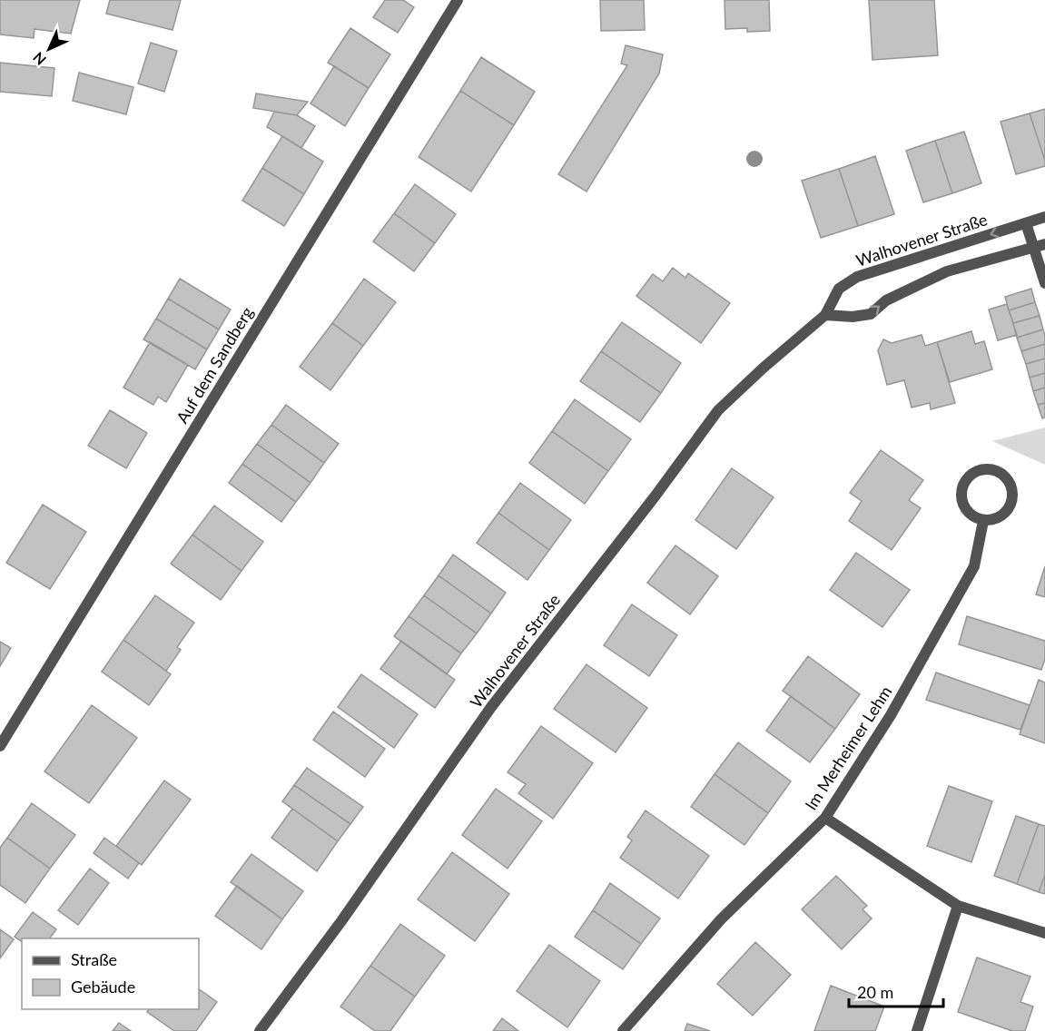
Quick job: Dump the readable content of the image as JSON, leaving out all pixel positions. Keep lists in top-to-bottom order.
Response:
{
  "streets": {
    "street": ["Walhovener Straße", "Auf dem Sandberg", "Im Merheimer Lehm"]
  },
  "legend": ["Straße", "Gebäude"],
  "scale_bar": "20 m",
  "north": "bottom left"
}
